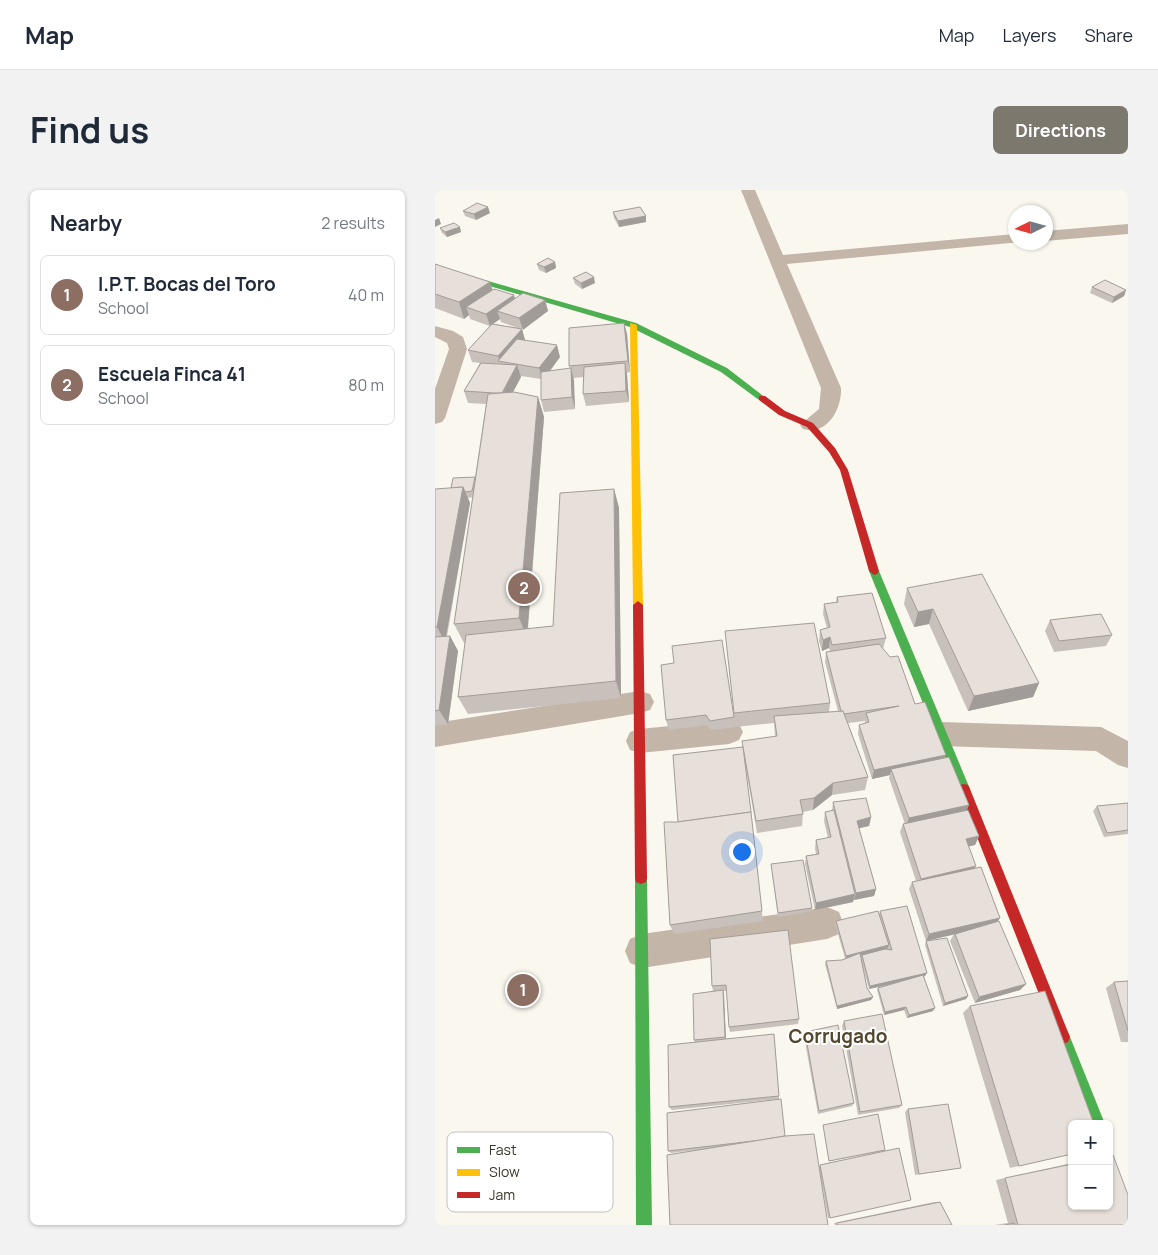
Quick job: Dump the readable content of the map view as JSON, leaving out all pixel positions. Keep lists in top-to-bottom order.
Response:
{
  "districts": ["Corrugado"],
  "legend": ["Fast", "Slow", "Jam"],
  "north": "left",
  "page": {
    "header": "Map",
    "nav": ["Map", "Layers", "Share"],
    "title": "Find us",
    "buttons": "Directions",
    "heading": ["Nearby", "2 results"],
    "list": [
      {
        "mark": "1",
        "name": "I.P.T. Bocas del Toro",
        "note": "School",
        "value": "40 m"
      },
      {
        "mark": "2",
        "name": "Escuela Finca 41",
        "note": "School",
        "value": "80 m"
      }
    ],
    "pins": ["2", "1"],
    "map_buttons": ["+", "−"]
  }
}
